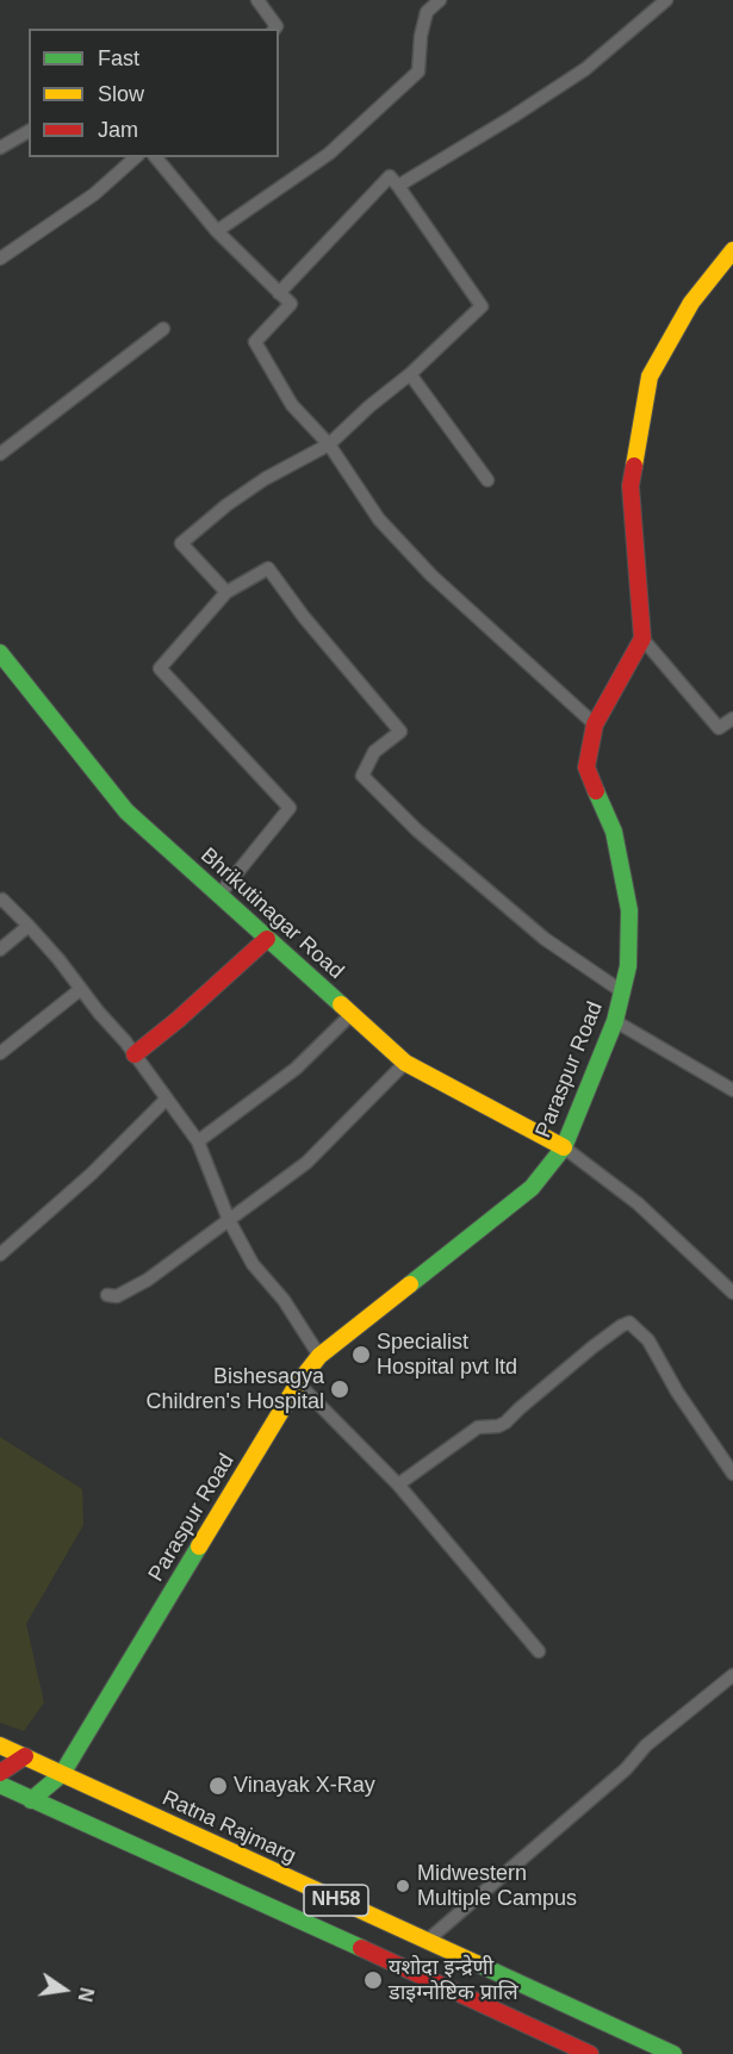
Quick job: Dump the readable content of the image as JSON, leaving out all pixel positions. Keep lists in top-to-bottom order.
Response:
{
  "streets": {
    "main road": [
      "Bhrikutinagar Road",
      "Paraspur Road",
      "Ratna Rajmarg",
      "NH58"
    ]
  },
  "crossings": [
    ["Bhrikutinagar Road", "Paraspur Road"],
    ["Paraspur Road", "Ratna Rajmarg"],
    ["Paraspur Road", "NH58"]
  ],
  "places": [
    "Specialist Hospital pvt ltd",
    "Bishesagya Children's Hospital",
    "Vinayak X-Ray",
    "Midwestern Multiple Campus",
    "यशोदा इन्द्रेणी डाइग्नोष्टिक प्रालि"
  ],
  "legend": ["Fast", "Slow", "Jam"],
  "north": "right"
}
